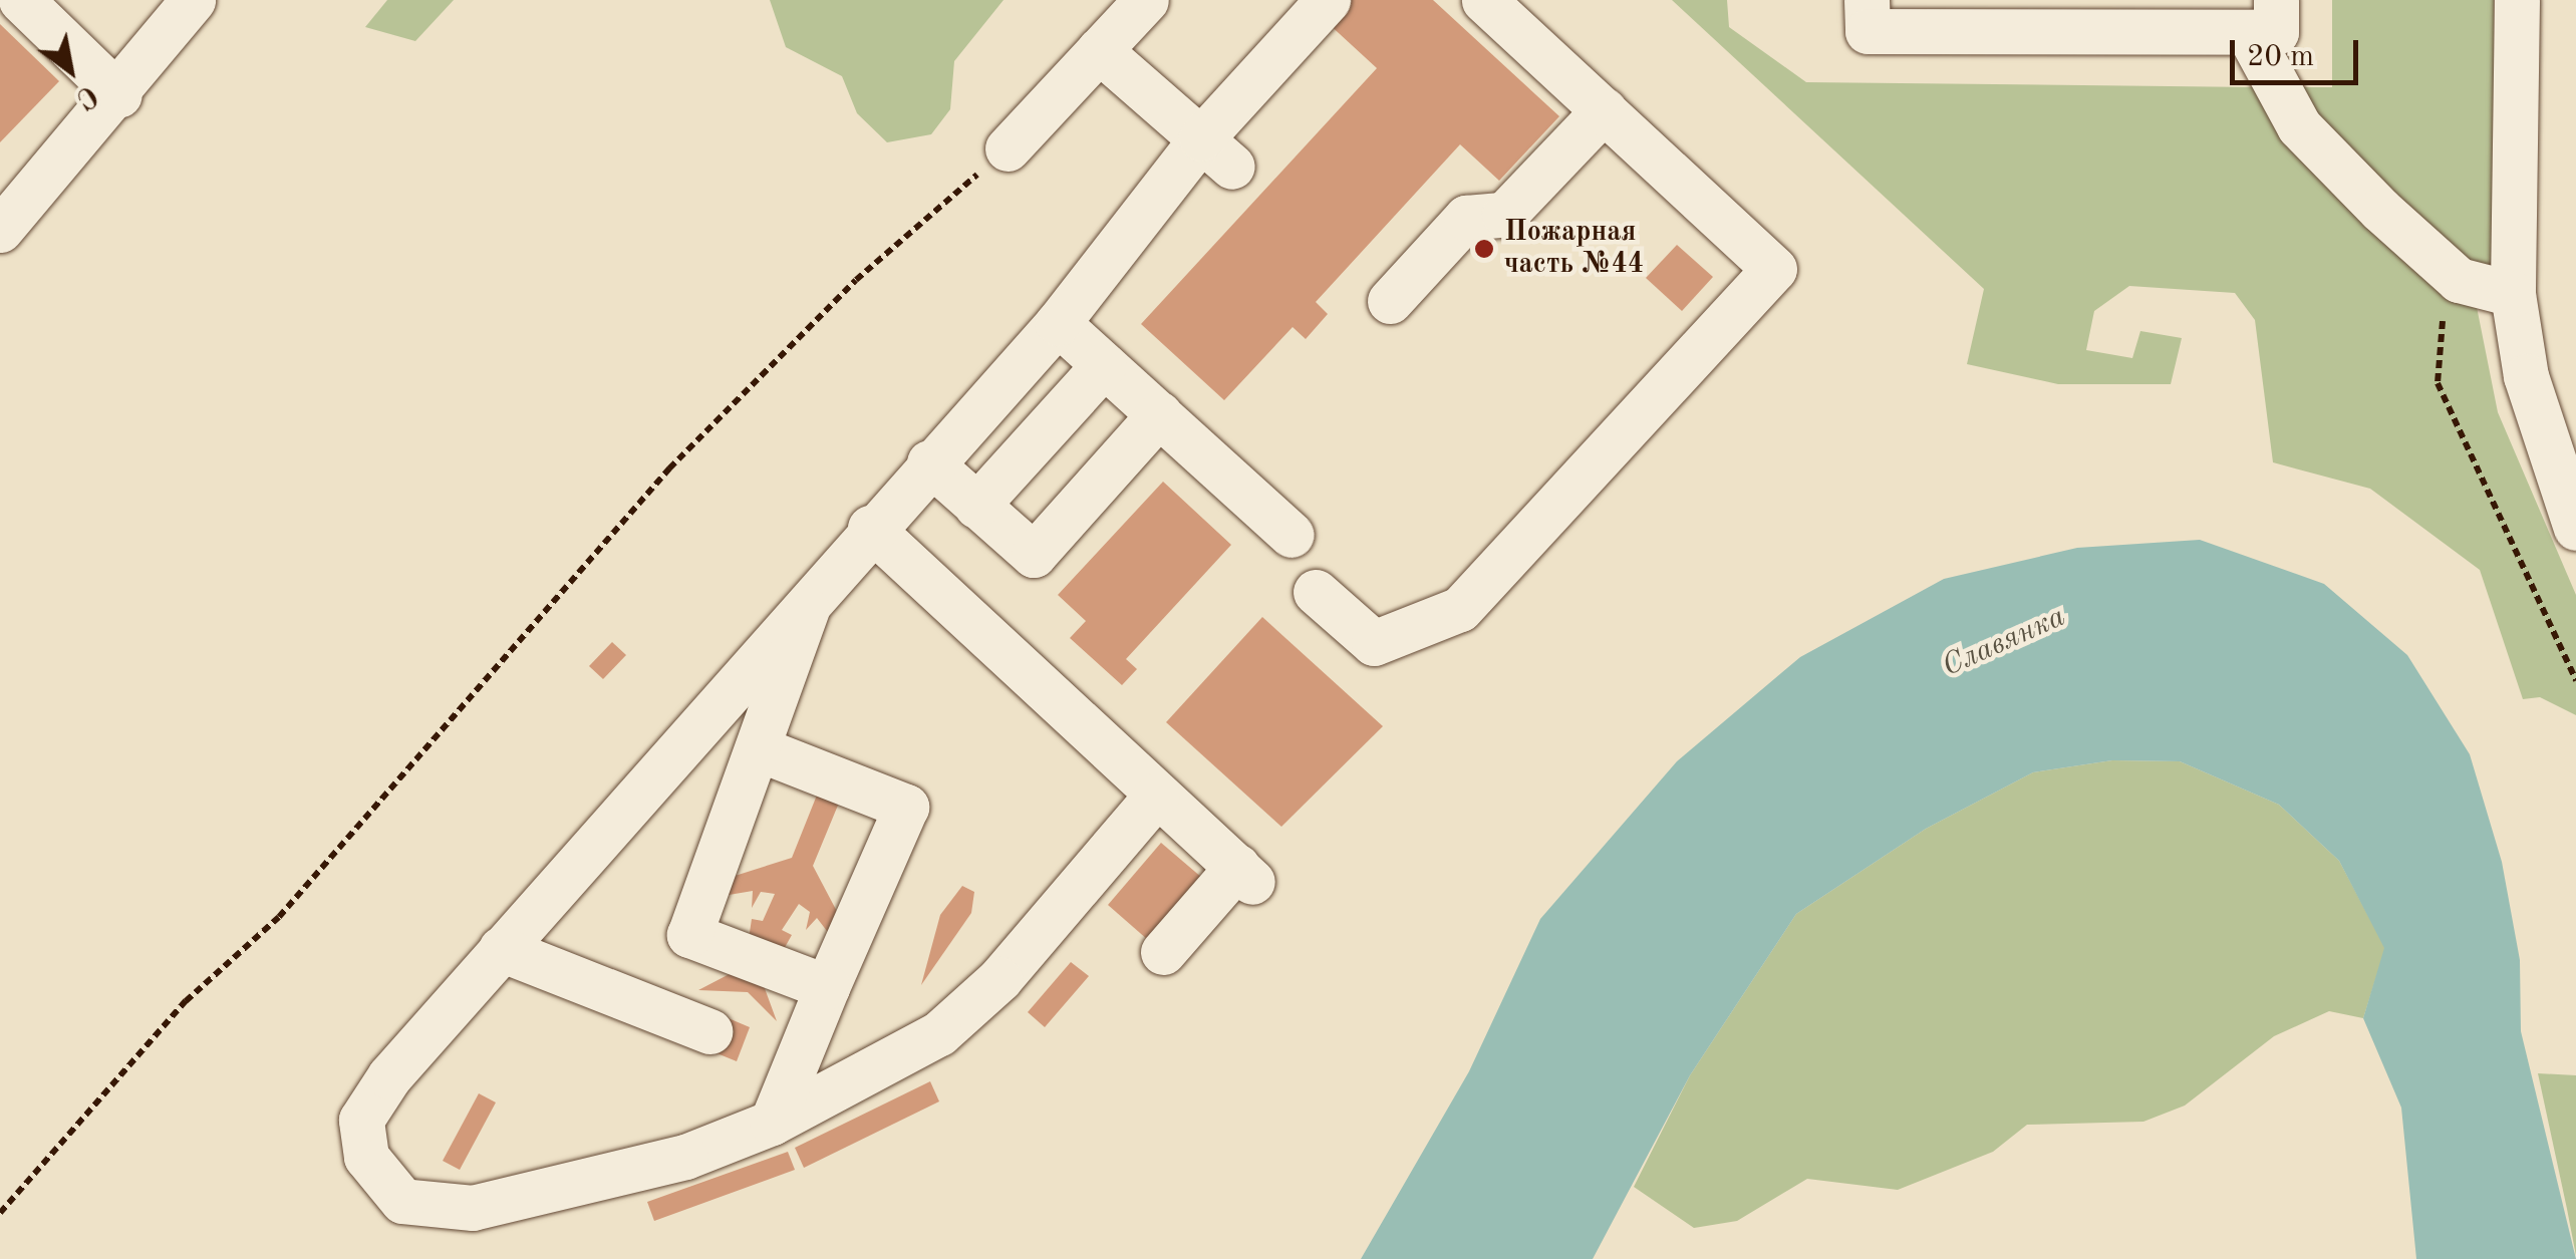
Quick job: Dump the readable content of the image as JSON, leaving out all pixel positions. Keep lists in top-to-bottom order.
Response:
{
  "water": ["Славянка"],
  "places": ["Пожарная часть №44"],
  "scale_bar": "20 m",
  "north": "bottom right"
}
